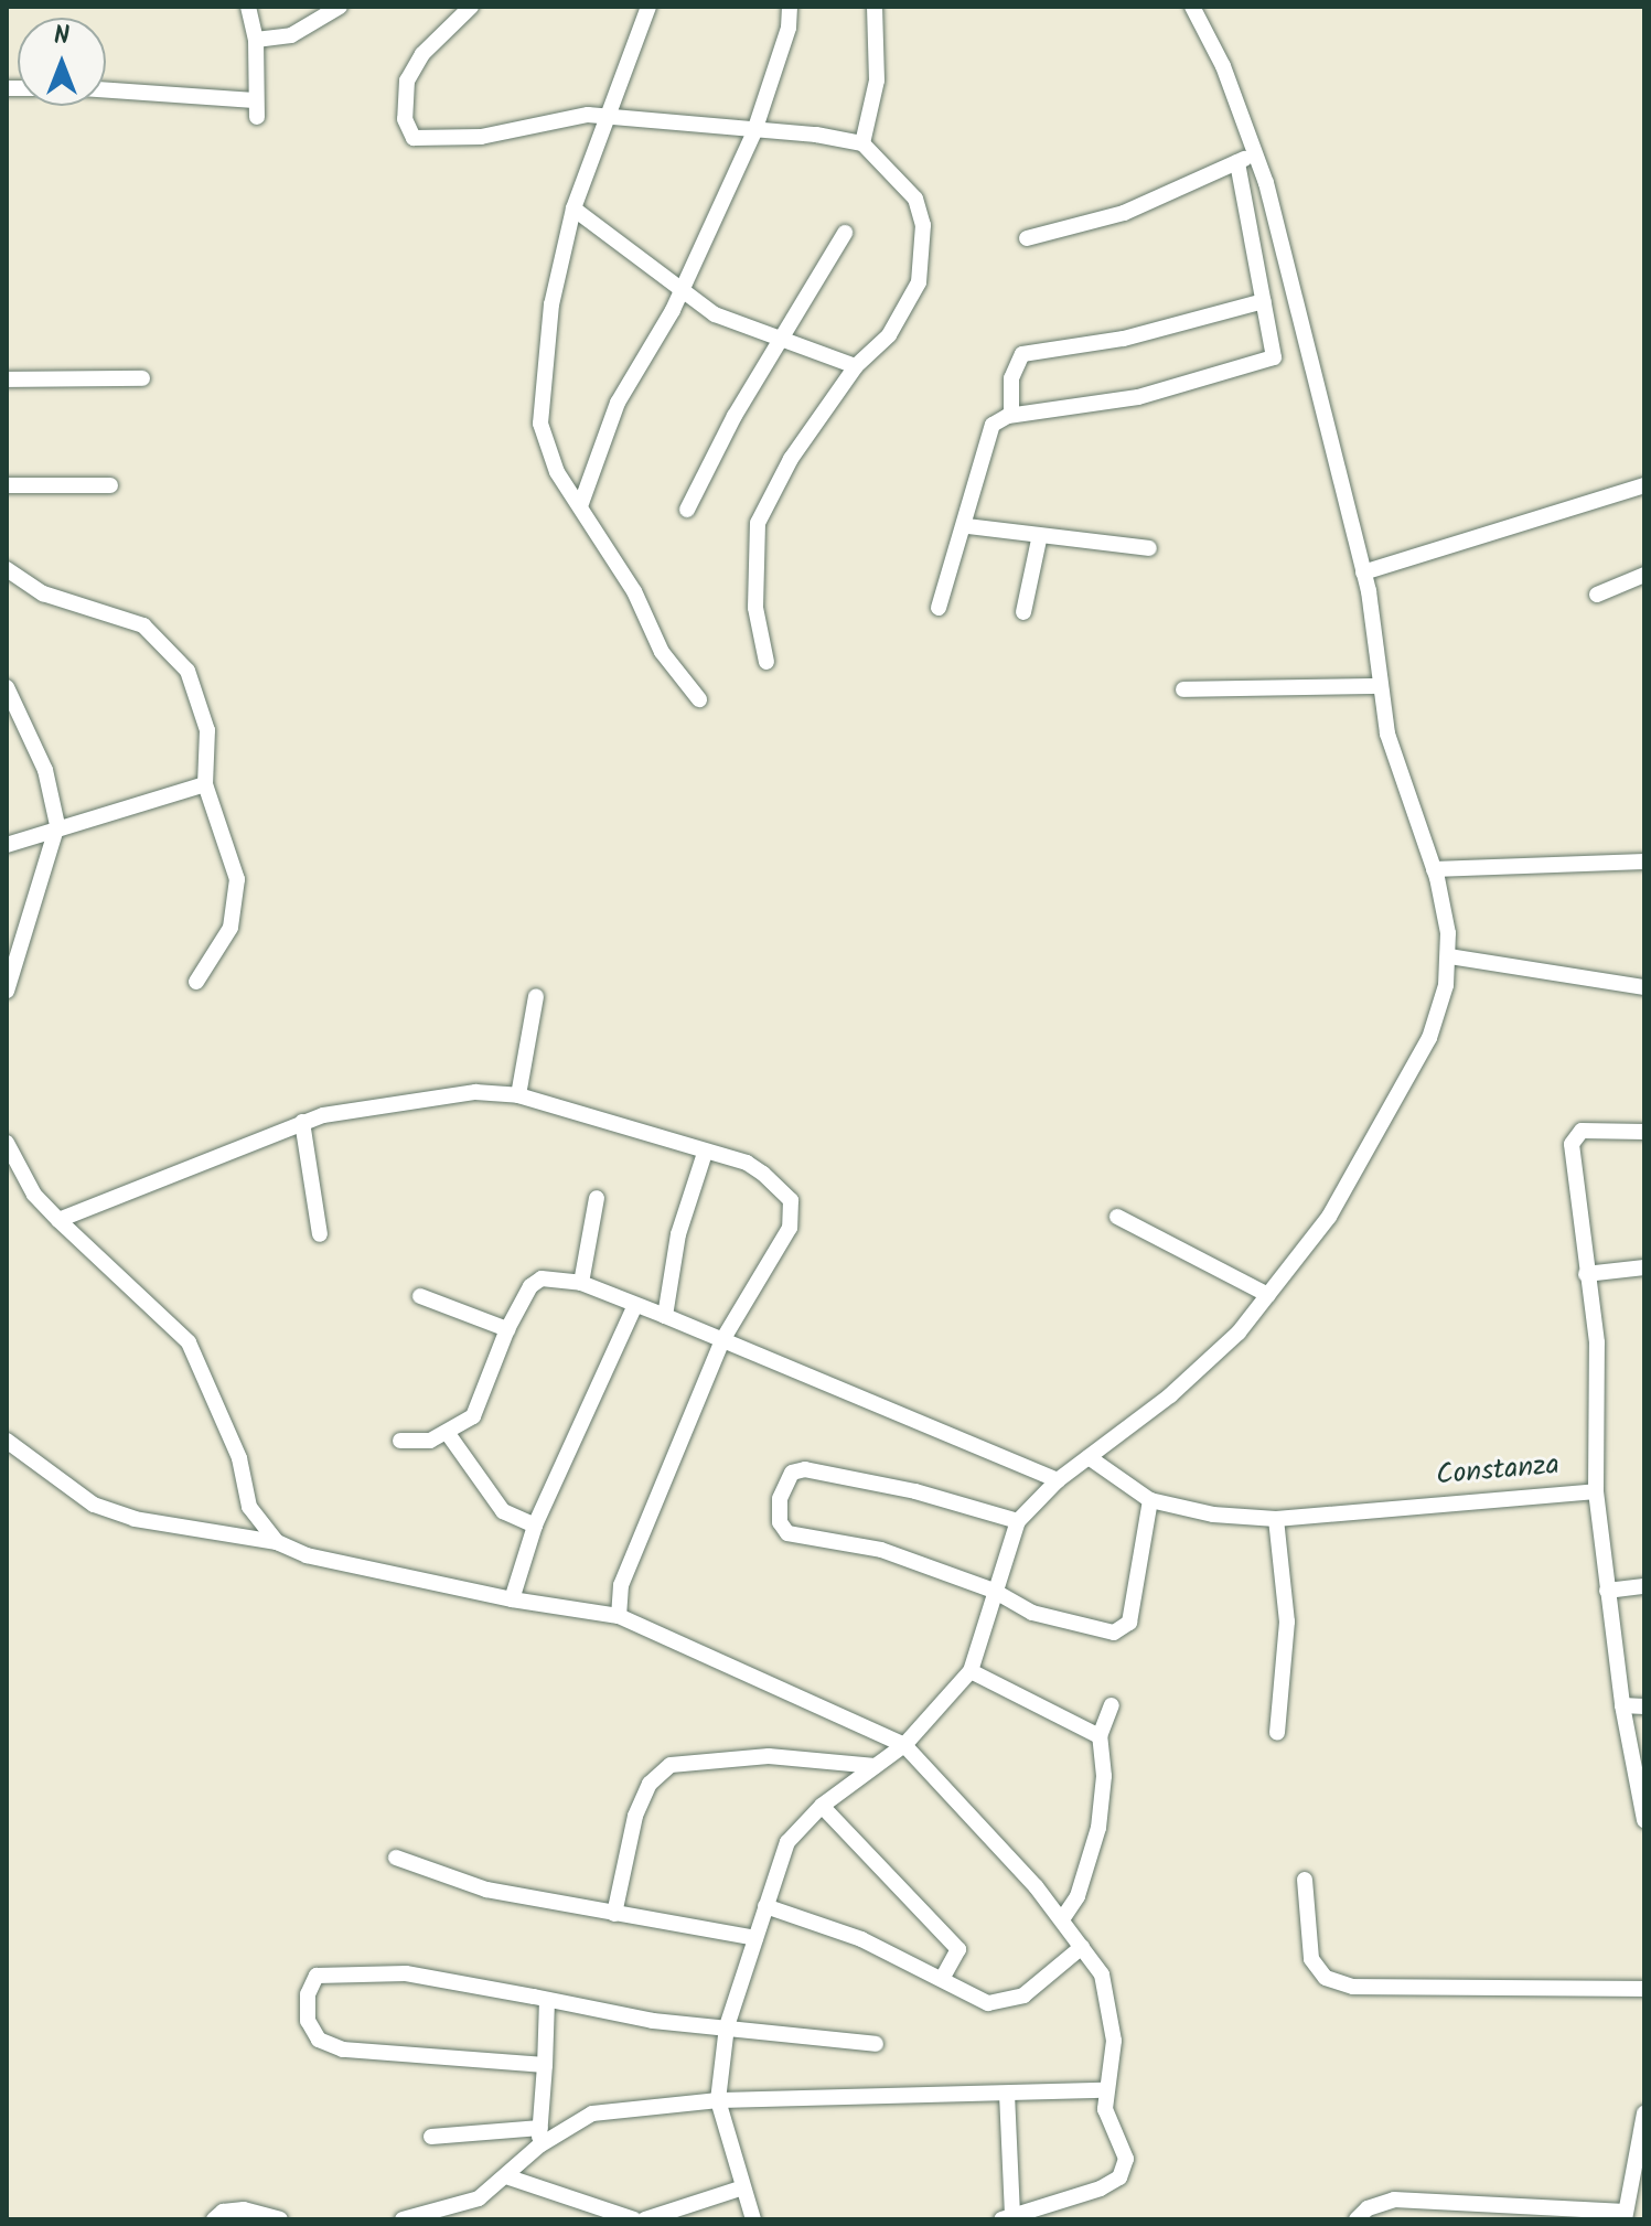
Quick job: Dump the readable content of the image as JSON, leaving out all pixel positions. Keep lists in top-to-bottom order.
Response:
{
  "streets": {
    "street": ["Constanza"]
  },
  "north": "top"
}
